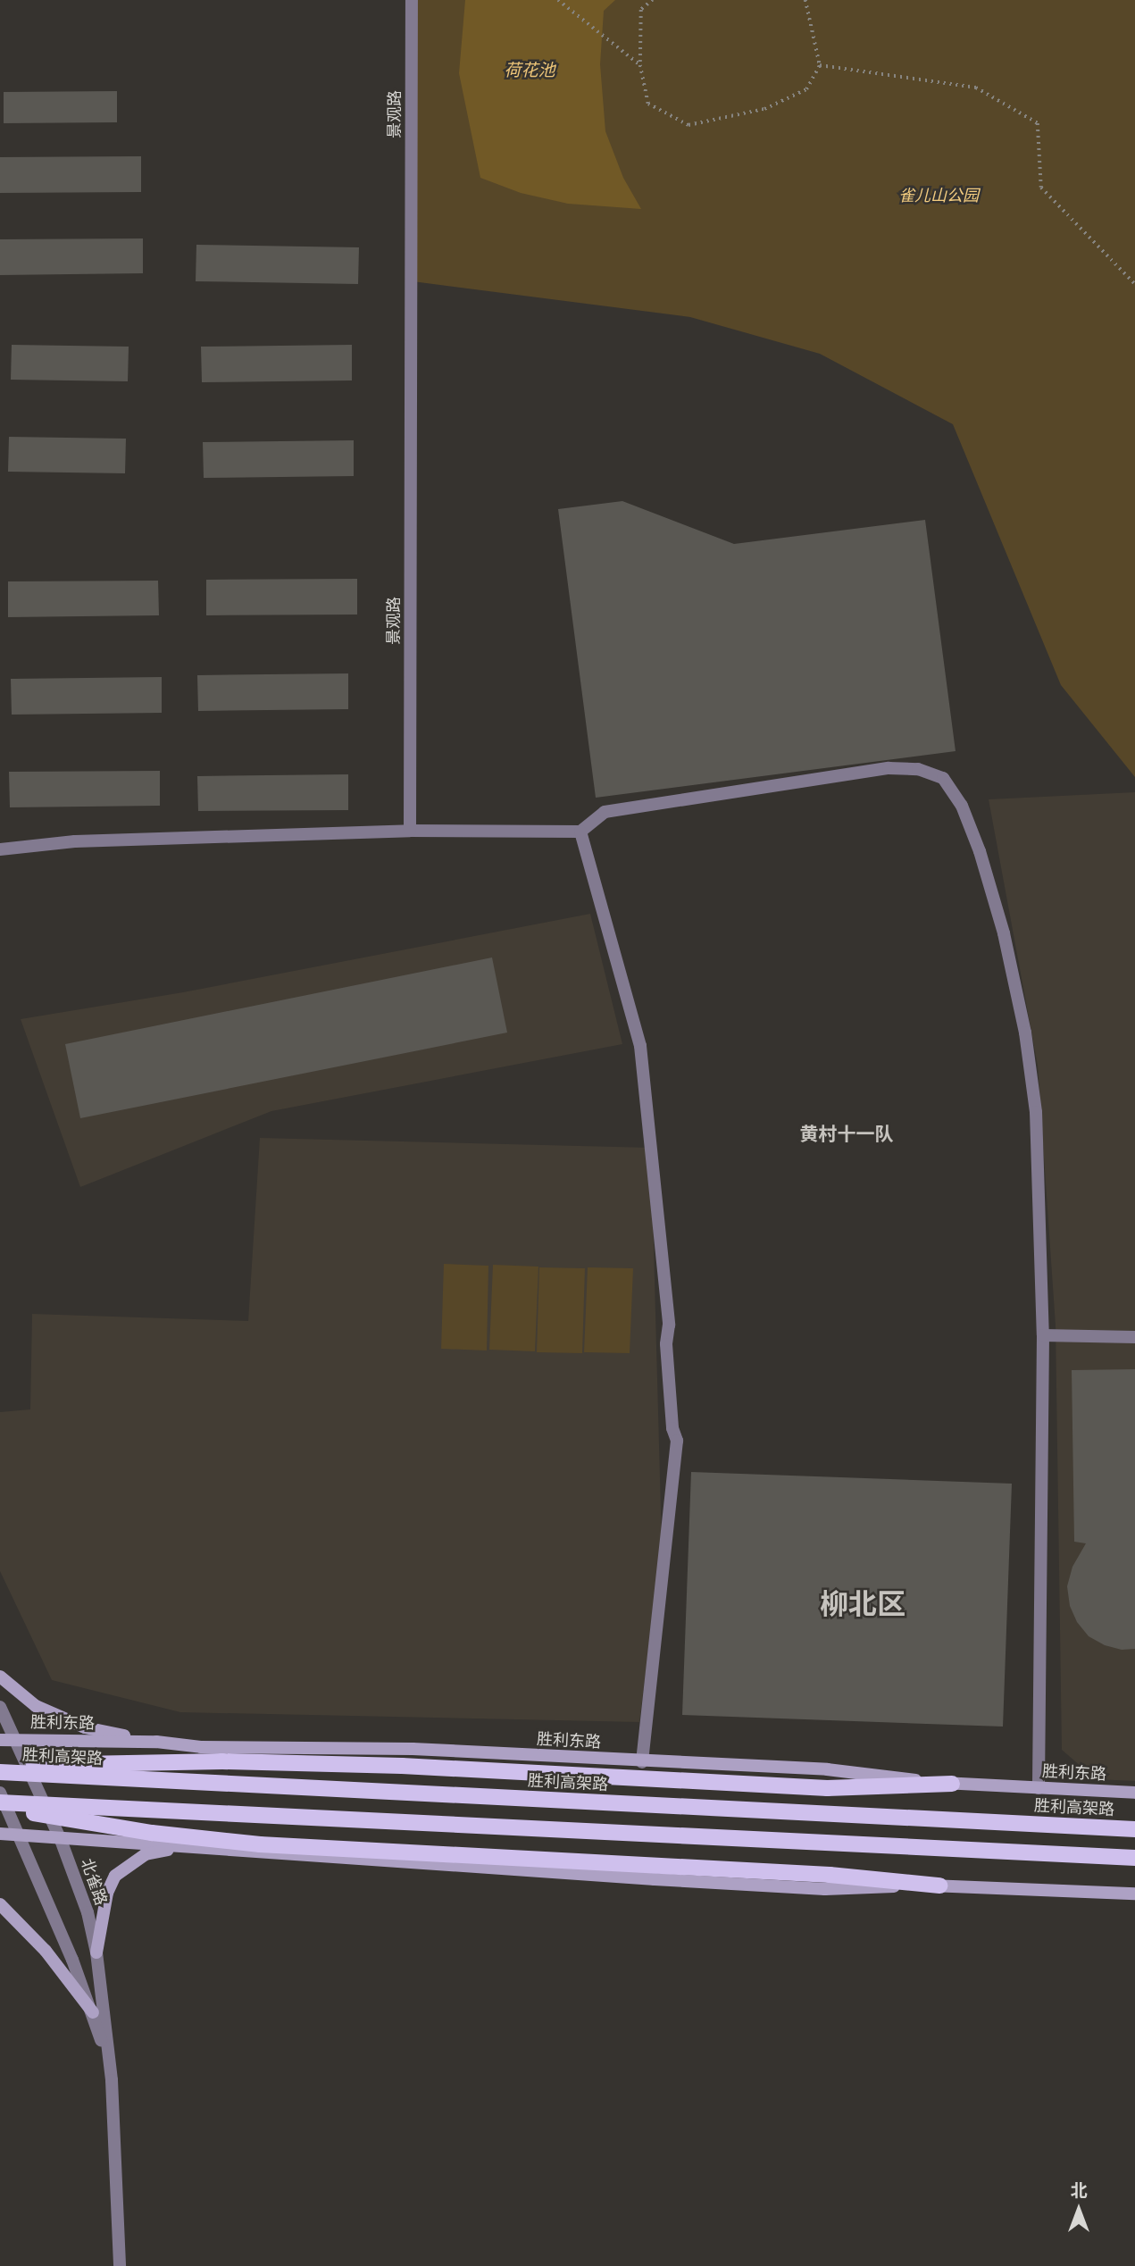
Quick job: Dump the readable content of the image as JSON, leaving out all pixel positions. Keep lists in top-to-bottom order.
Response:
{
  "streets": {
    "main road": ["胜利东路", "胜利高架路"],
    "street": ["景观路", "北雀路"]
  },
  "crossings": [
    ["胜利东路", "北雀路"]
  ],
  "districts": ["黄村十一队", "柳北区"],
  "water": ["荷花池"],
  "parks": ["雀儿山公园"],
  "north": "top"
}
